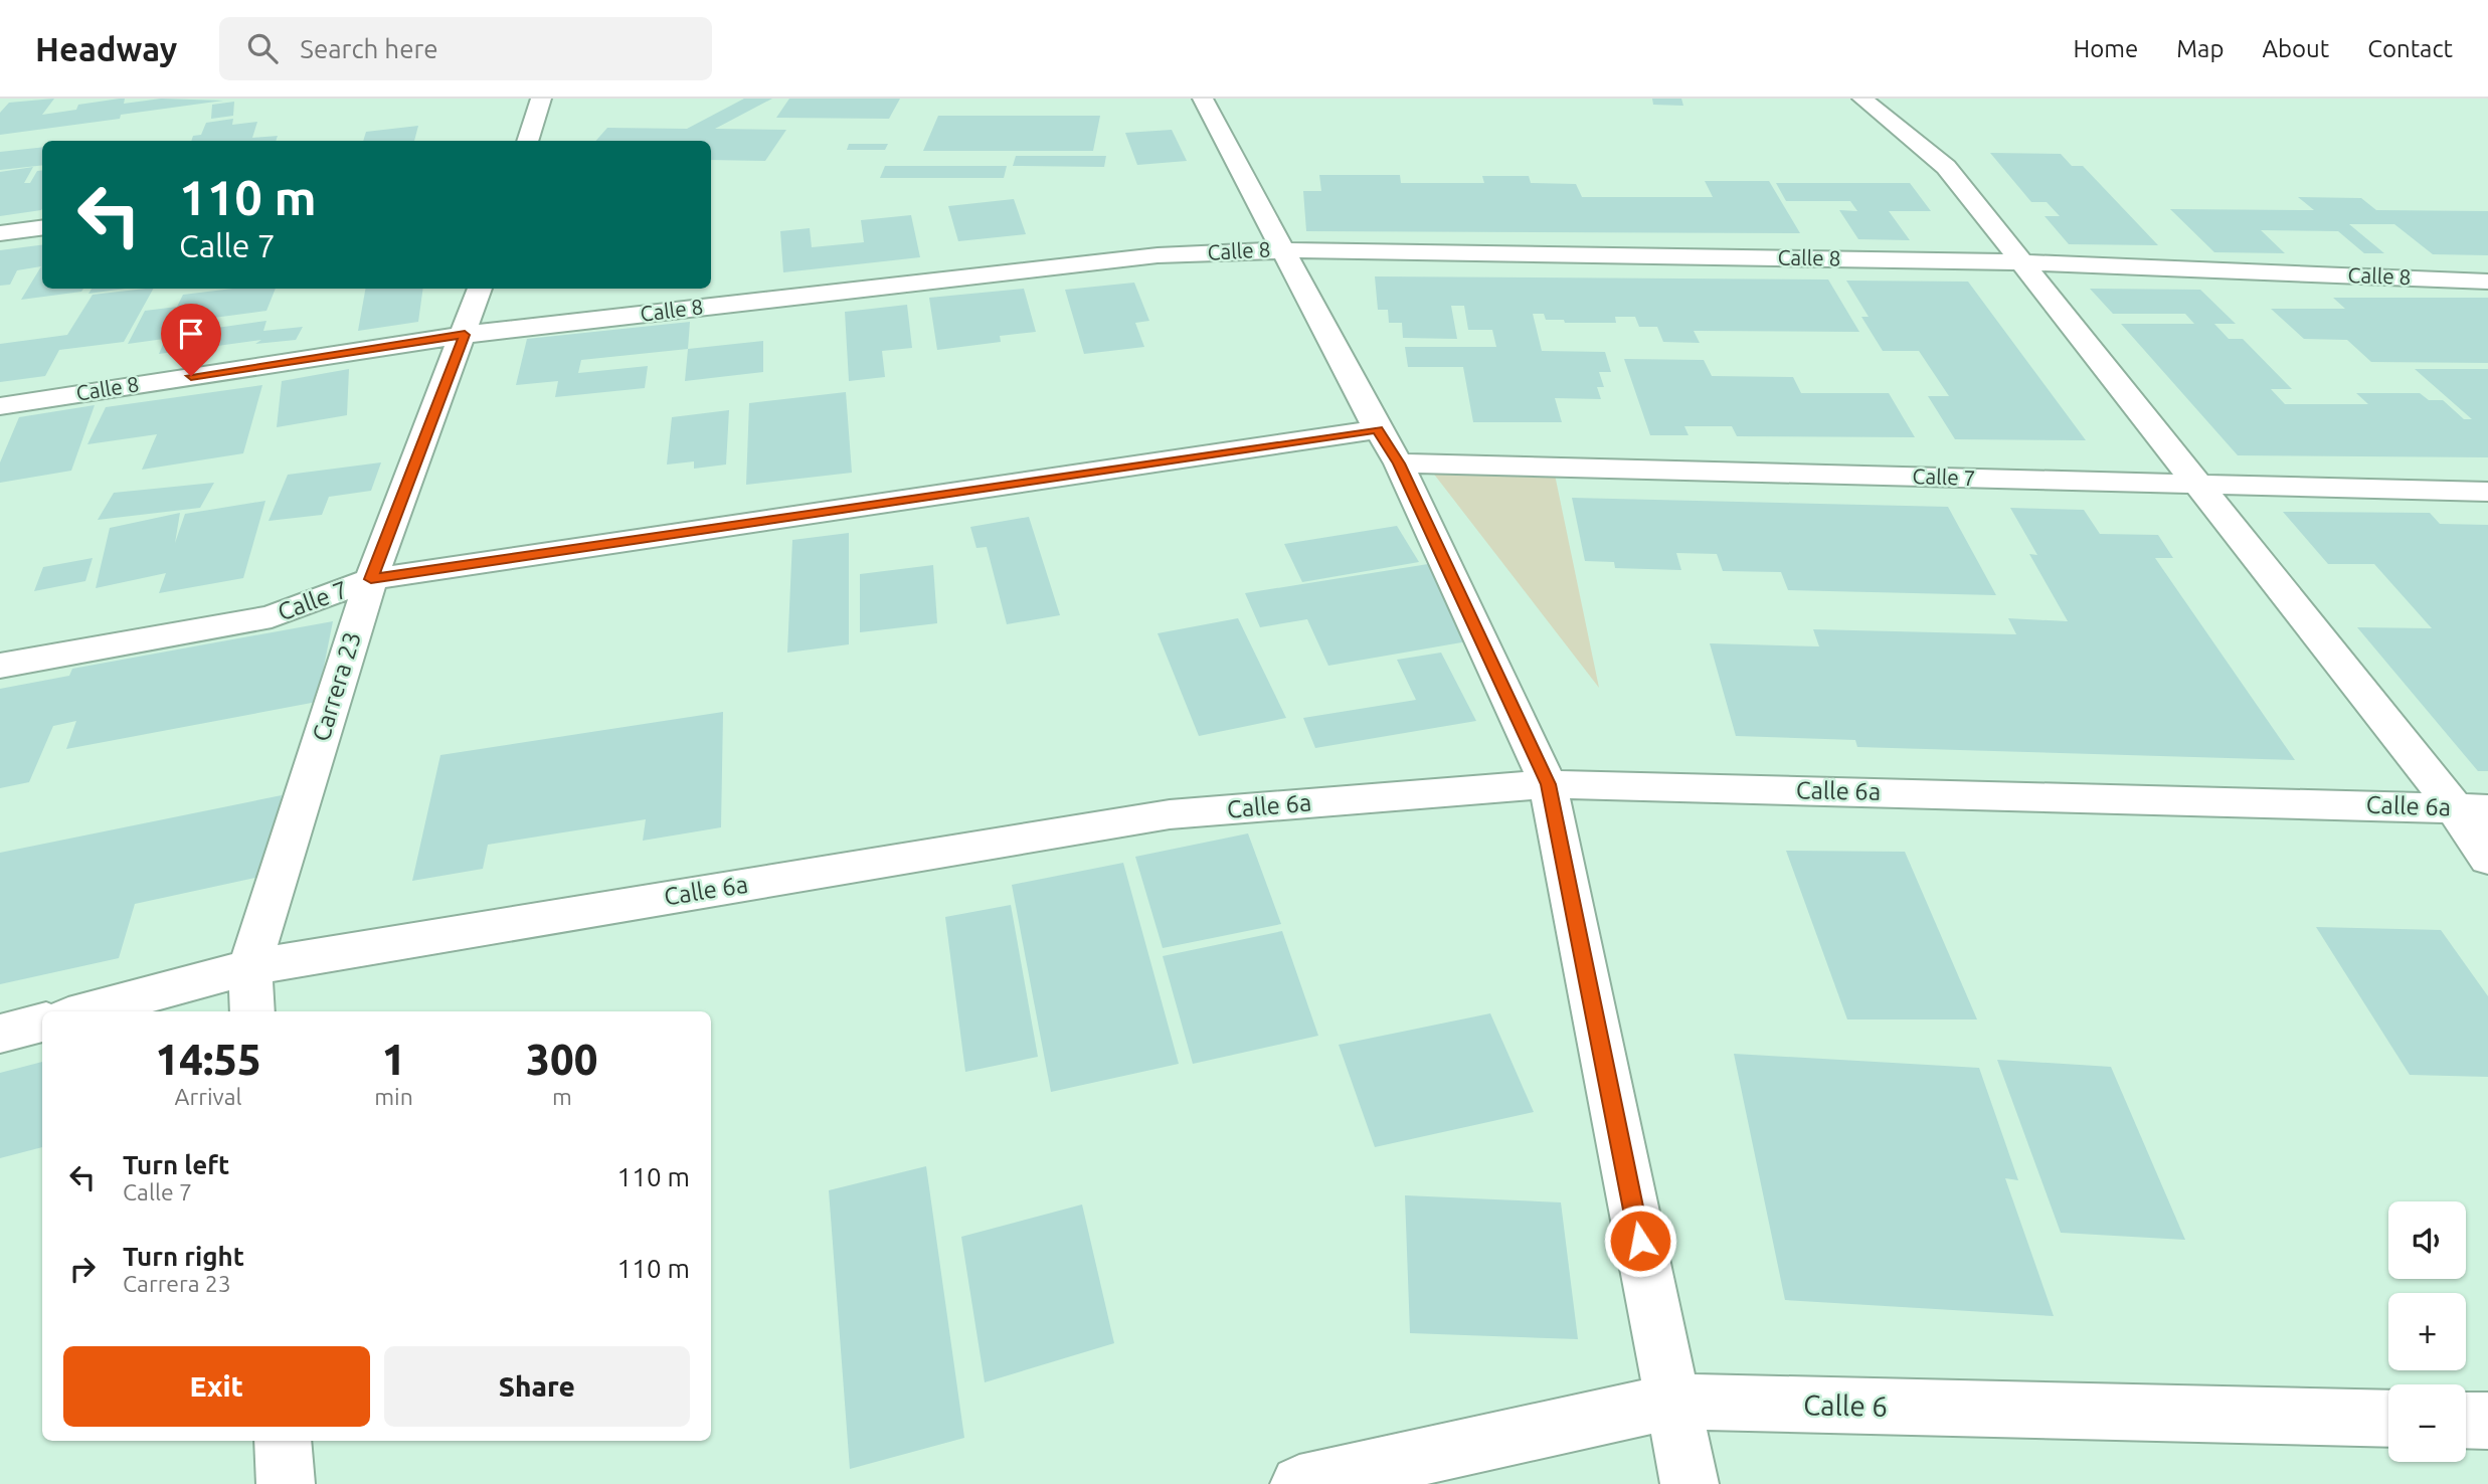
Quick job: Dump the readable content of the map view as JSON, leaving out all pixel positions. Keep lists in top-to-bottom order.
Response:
{
  "streets": {
    "street": [
      "Calle 8",
      "Calle 7",
      "Carrera 23",
      "Calle 6a",
      "Calle 6"
    ]
  },
  "crossings": [
    ["Calle 8", "Carrera 23"],
    ["Calle 7", "Carrera 23"],
    ["Carrera 23", "Calle 6a"]
  ],
  "page": {
    "header": "Headway",
    "search": "Search here",
    "nav": [
      "Home",
      "Map",
      "About",
      "Contact"
    ],
    "turn": ["110 m", "Calle 7"],
    "eta": [
      "14:55",
      "Arrival",
      "1",
      "min",
      "300",
      "m"
    ],
    "list": [
      {
        "name": "Turn left",
        "note": "Calle 7",
        "value": "110 m"
      },
      {
        "name": "Turn right",
        "note": "Carrera 23",
        "value": "110 m"
      }
    ],
    "map_buttons": ["+", "−"],
    "buttons": ["Exit", "Share"]
  }
}
